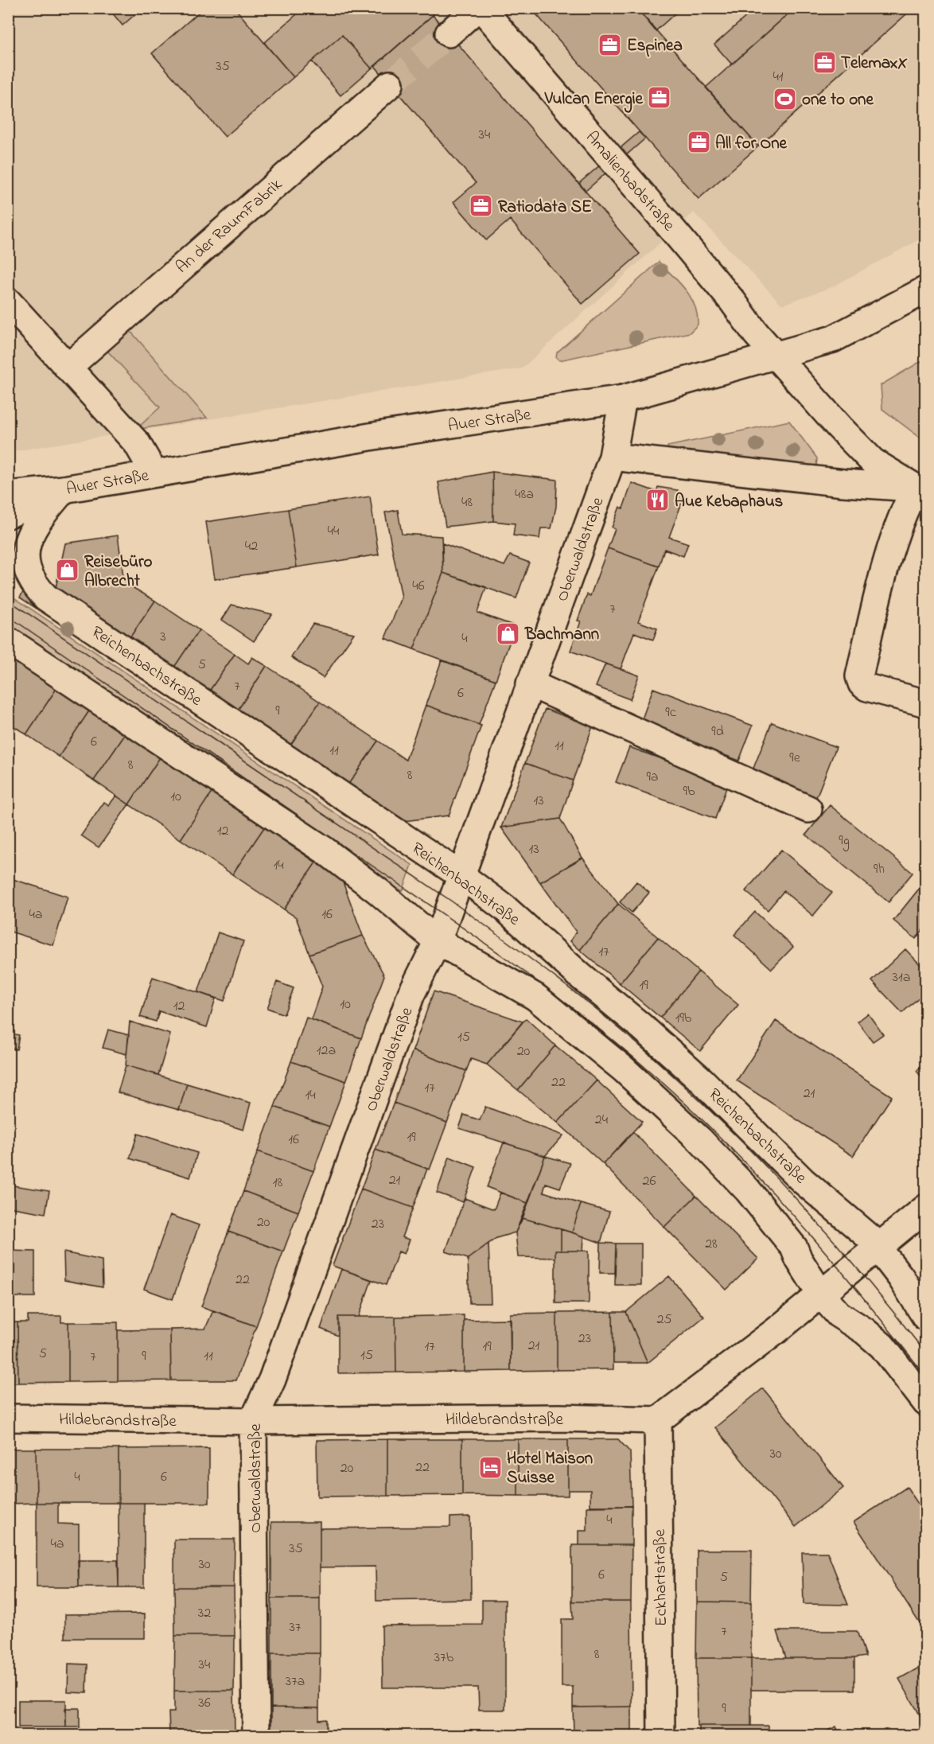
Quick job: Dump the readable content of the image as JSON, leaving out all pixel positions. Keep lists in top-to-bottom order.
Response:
{
  "streets": {
    "street": [
      "Amalienbadstraße",
      "An der RaumFabrik",
      "Auer Straße",
      "Oberwaldstraße",
      "Reichenbachstraße",
      "Hildebrandstraße",
      "Eckhartstraße"
    ]
  },
  "crossings": [
    ["Amalienbadstraße", "Auer Straße"],
    ["Auer Straße", "Oberwaldstraße"],
    ["Auer Straße", "Reichenbachstraße"],
    ["Oberwaldstraße", "Reichenbachstraße"],
    ["Oberwaldstraße", "Hildebrandstraße"],
    ["Hildebrandstraße", "Eckhartstraße"]
  ],
  "places": {
    "office": [
      "Espinea",
      "TelemaxX",
      "Vulcan Energie",
      "All for One",
      "Ratiodata SE"
    ],
    "sports": ["one to one"],
    "restaurant": ["Aue Kebaphaus"],
    "shop": ["Reisebüro Albrecht", "Bachmann"],
    "hotel": ["Hotel Maison Suisse"]
  },
  "house_numbers": [
    "35",
    "41",
    "34",
    "48a",
    "48",
    "44",
    "42",
    "46",
    "7",
    "3",
    "4",
    "5",
    "7",
    "6",
    "9",
    "9c",
    "9d",
    "6",
    "11",
    "11",
    "9e",
    "8",
    "8",
    "9a",
    "9b",
    "10",
    "13",
    "12",
    "9g",
    "13",
    "14",
    "9h",
    "4a",
    "16",
    "17",
    "31a",
    "19",
    "10",
    "12",
    "19b",
    "15",
    "12a",
    "20",
    "22",
    "17",
    "21",
    "14",
    "24",
    "19",
    "16",
    "21",
    "26",
    "18",
    "20",
    "23",
    "28",
    "22",
    "25",
    "23",
    "21",
    "17",
    "19",
    "5",
    "15",
    "9",
    "11",
    "7",
    "30",
    "22",
    "20",
    "4",
    "6",
    "4",
    "4a",
    "35",
    "30",
    "6",
    "5",
    "32",
    "37",
    "7",
    "8",
    "37b",
    "34",
    "37a",
    "36",
    "9"
  ]
}
